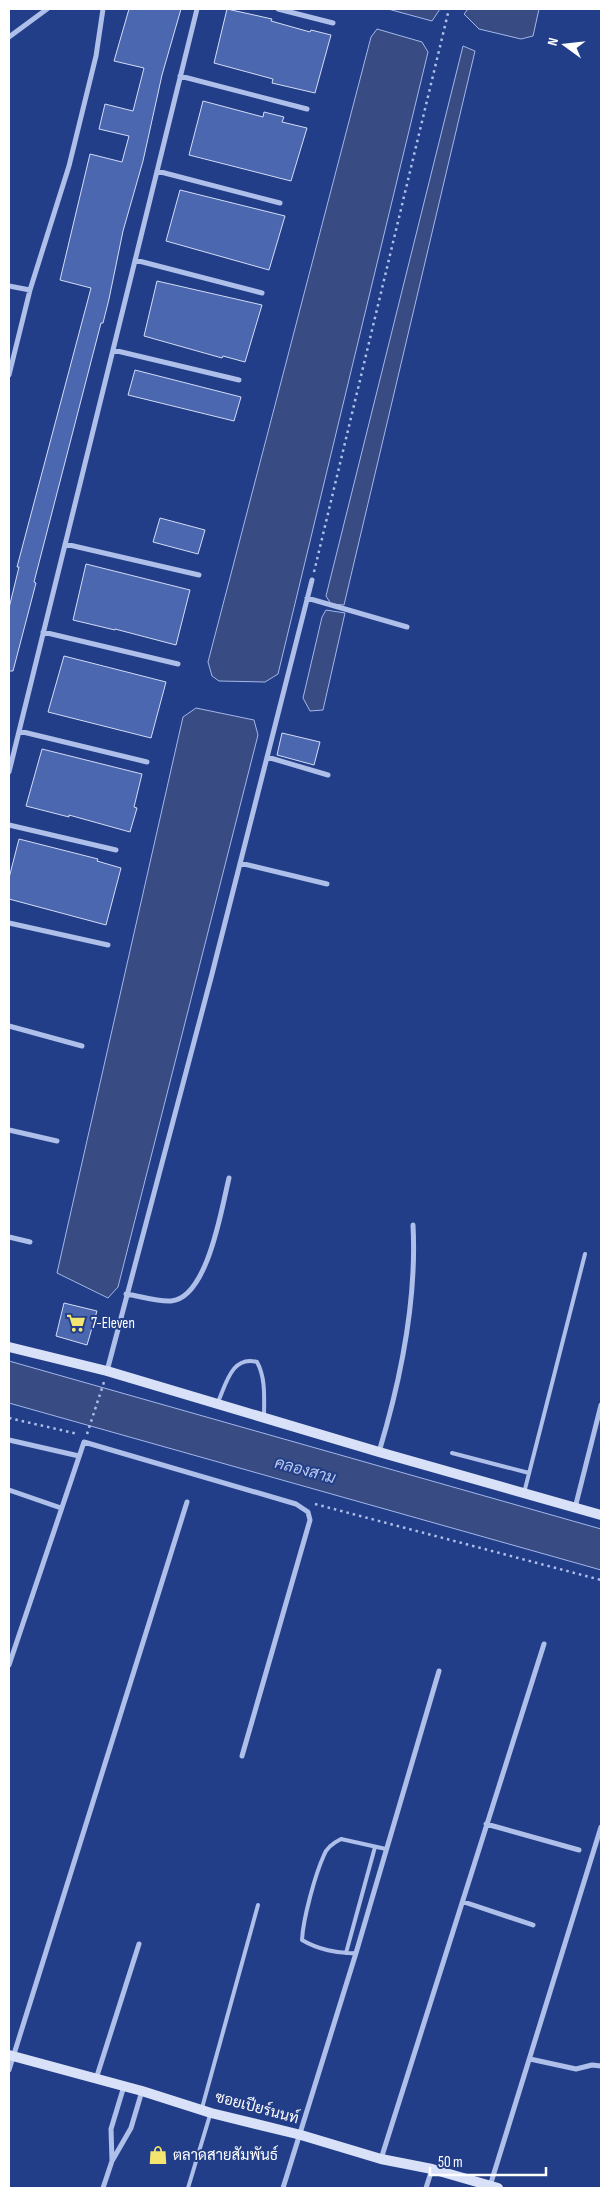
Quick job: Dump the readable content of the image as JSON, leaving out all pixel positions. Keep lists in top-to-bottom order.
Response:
{
  "streets": {
    "street": ["ซอยเปียร์นนท์"]
  },
  "water": ["คลองสาม"],
  "places": {
    "supermarket": ["7-Eleven"],
    "shop": ["ตลาดสายสัมพันธ์"]
  },
  "scale_bar": "50 m",
  "north": "left"
}
